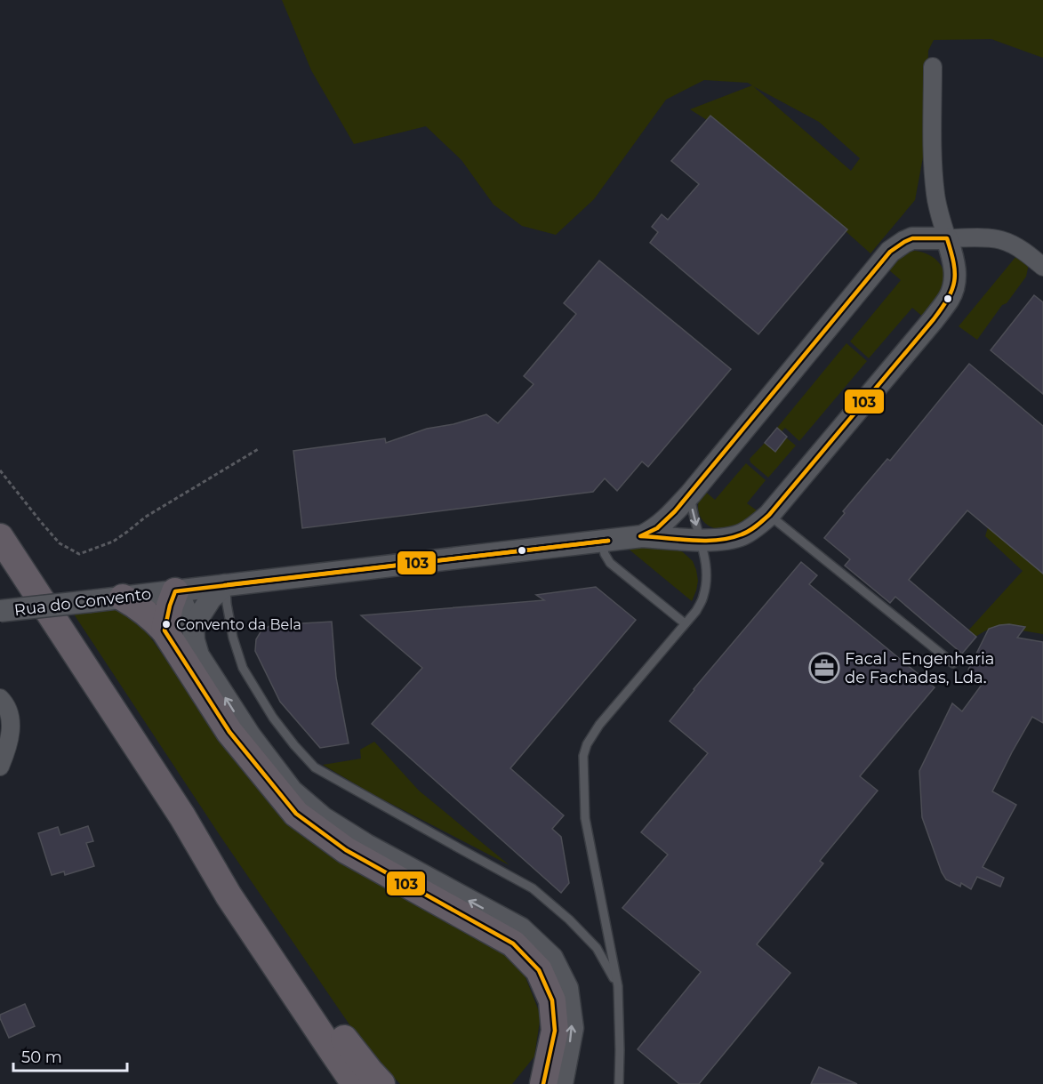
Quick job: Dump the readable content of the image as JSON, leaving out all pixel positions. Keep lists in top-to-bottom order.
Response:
{
  "streets": {
    "street": ["Rua do Convento"]
  },
  "places": {
    "other": ["Convento da Bela"],
    "office": ["Facal - Engenharia de Fachadas, Lda."]
  },
  "lines": ["transit line 103"],
  "scale_bar": "50 m"
}
